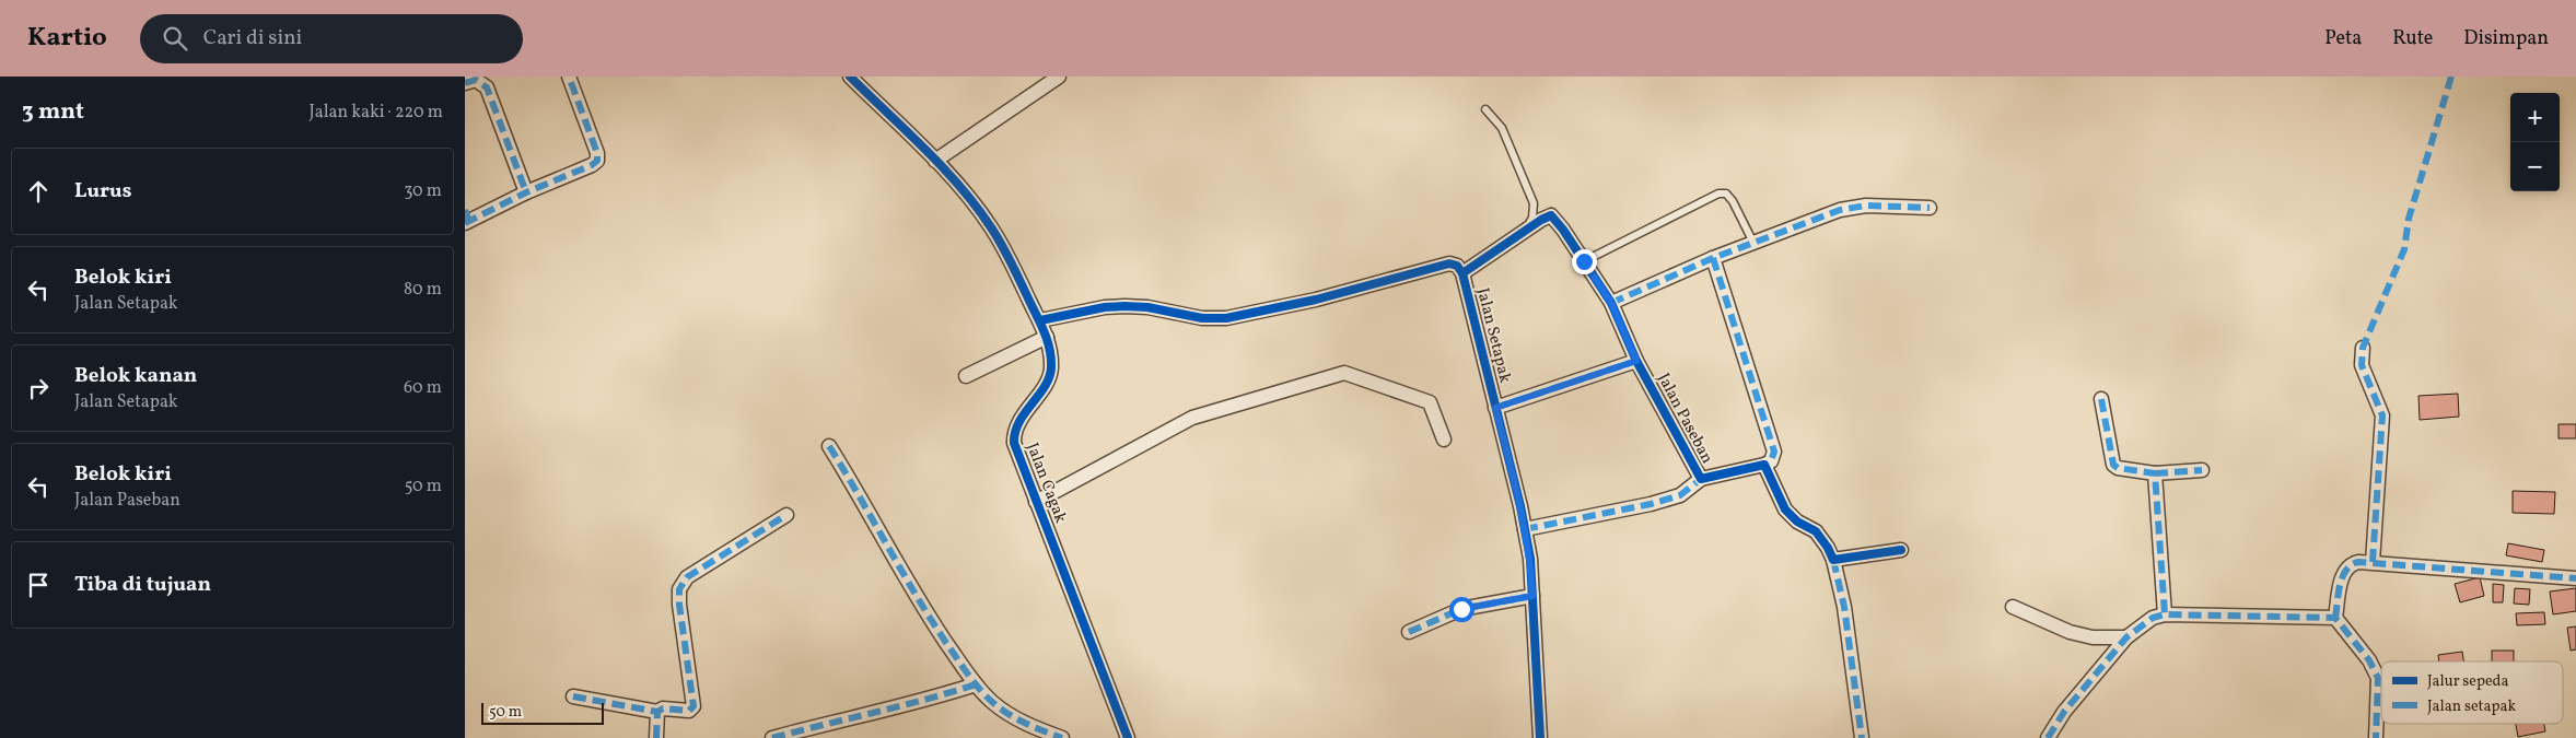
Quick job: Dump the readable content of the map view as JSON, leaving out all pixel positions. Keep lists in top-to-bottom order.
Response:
{
  "streets": {
    "street": ["Jalan Setapak", "Jalan Paseban", "Jalan Cagak"]
  },
  "crossings": [
    ["Jalan Setapak", "Jalan Paseban"],
    ["Jalan Setapak", "Jalan Cagak"]
  ],
  "legend": ["Jalur sepeda", "Jalan setapak"],
  "scale_bar": "50 m",
  "page": {
    "header": "Kartio",
    "search": "Cari di sini",
    "nav": ["Peta", "Rute", "Disimpan"],
    "heading": ["3 mnt", "Jalan kaki · 220 m"],
    "map_buttons": ["+", "−"],
    "list": [
      ["Lurus", "30 m"],
      ["Belok kiri", "Jalan Setapak", "80 m"],
      ["Belok kanan", "Jalan Setapak", "60 m"],
      ["Belok kiri", "Jalan Paseban", "50 m"],
      "Tiba di tujuan"
    ],
    "scale": "50 m"
  }
}
